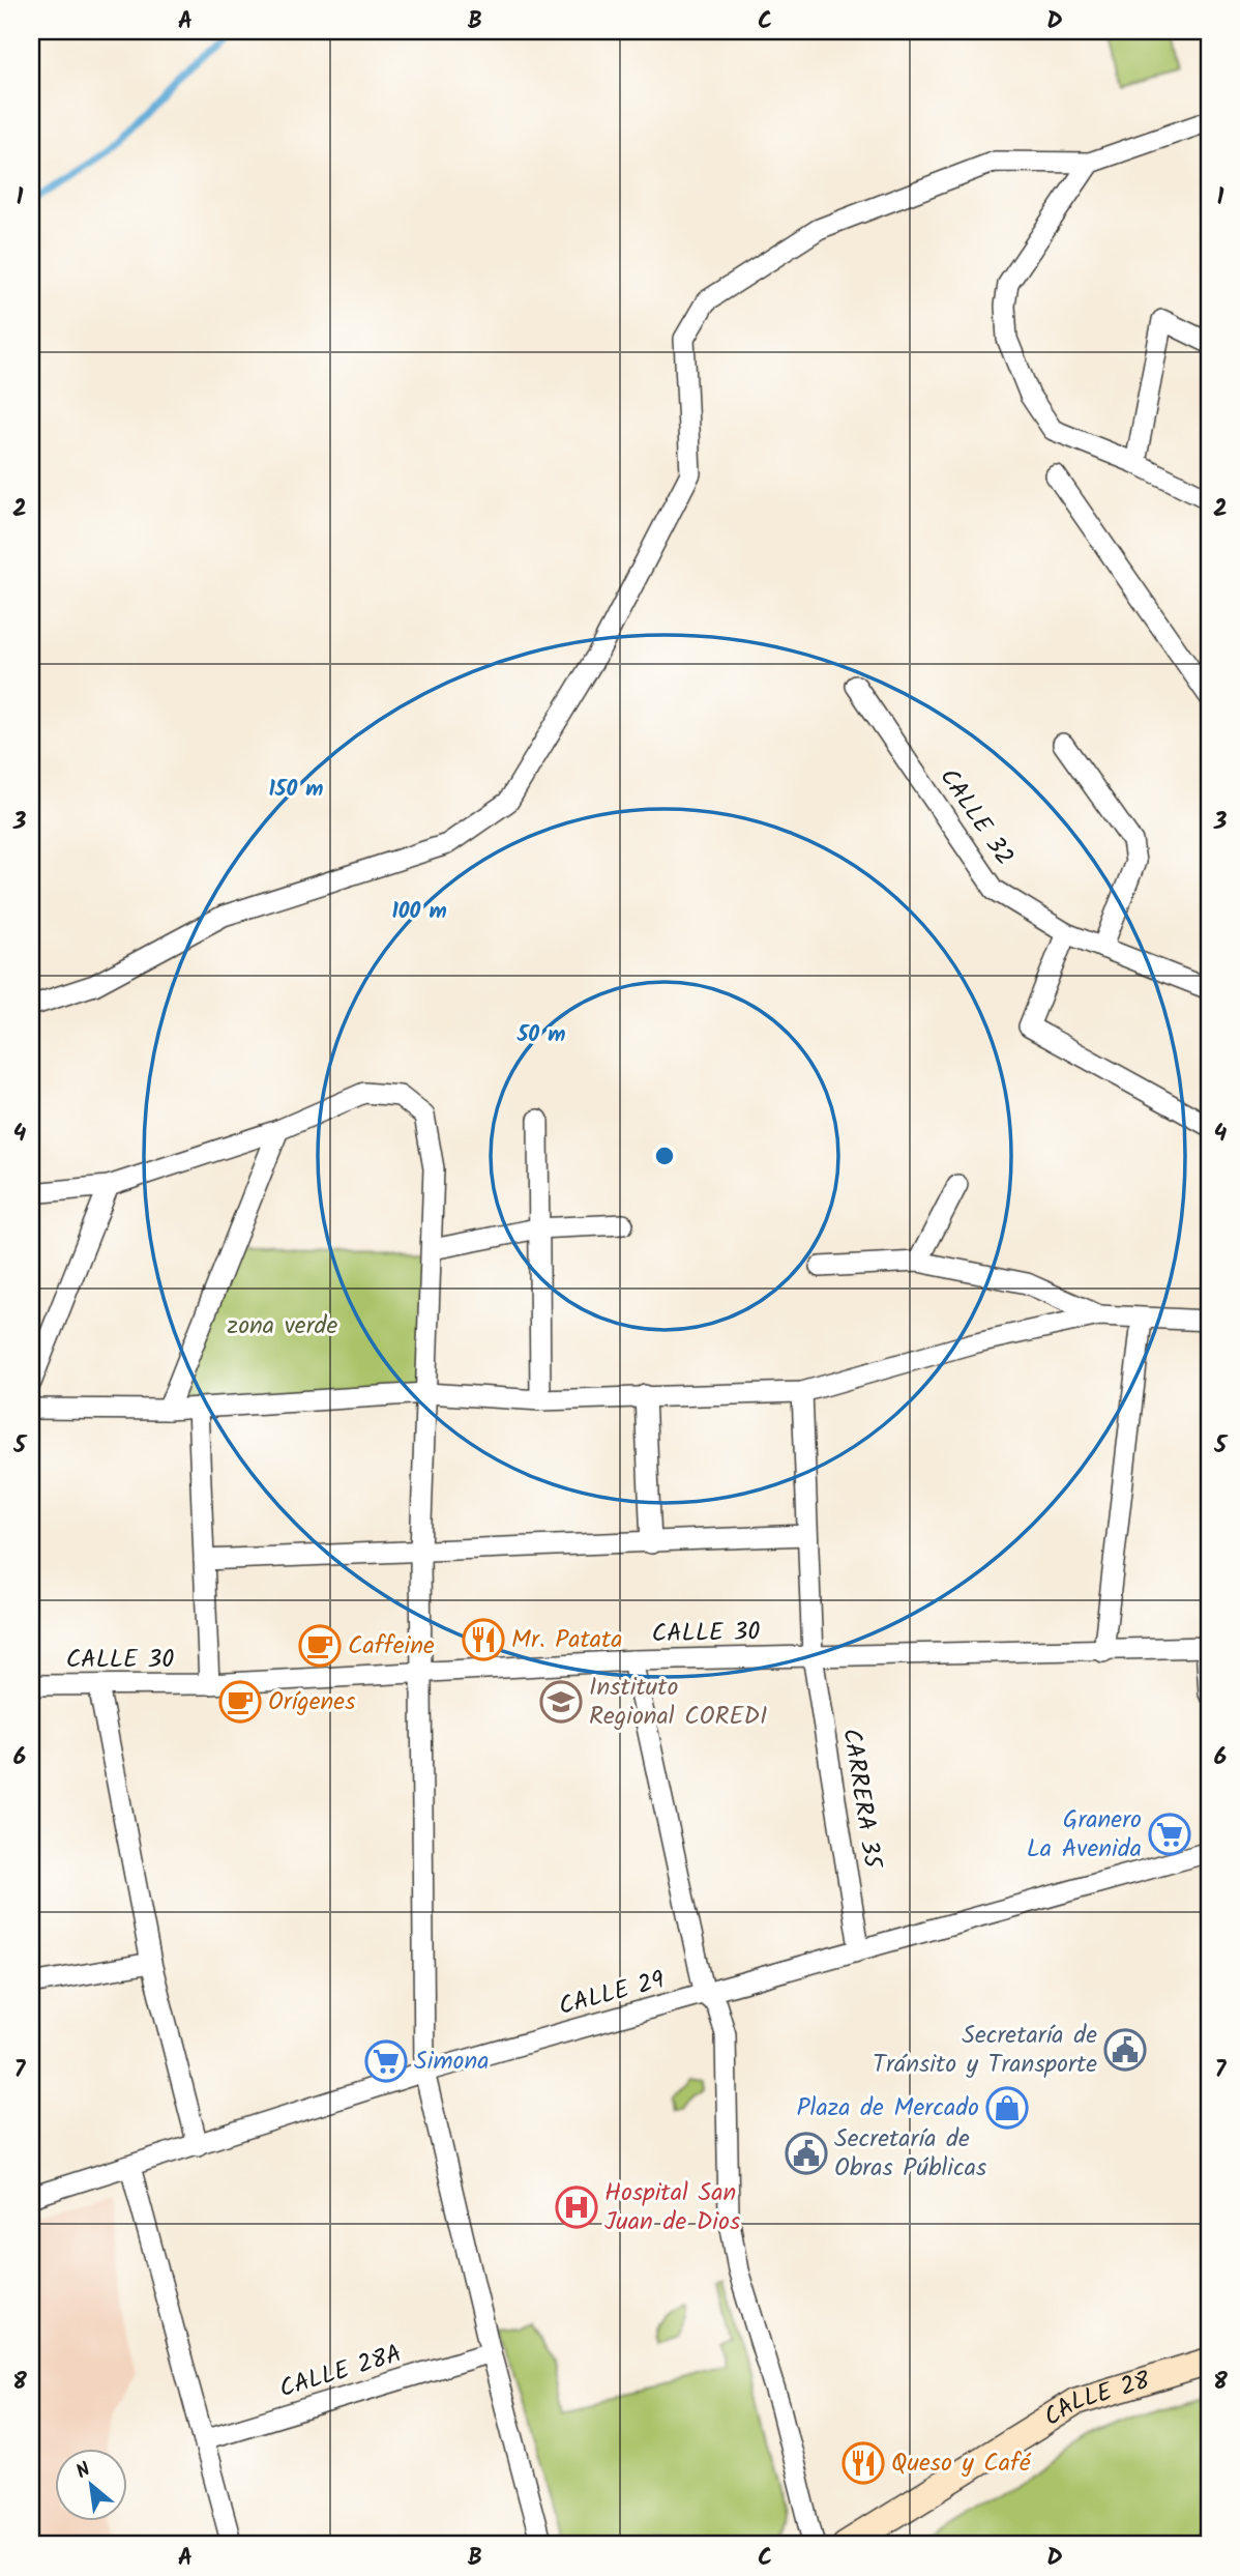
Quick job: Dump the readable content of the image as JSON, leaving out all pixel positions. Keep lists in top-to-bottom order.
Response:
{
  "streets": {
    "main road": ["CALLE 28"],
    "street": [
      "CALLE 32",
      "CALLE 30",
      "CARRERA 35",
      "CALLE 29",
      "CALLE 28A"
    ]
  },
  "crossings": [
    ["CALLE 30", "CARRERA 35"],
    ["CARRERA 35", "CALLE 29"]
  ],
  "parks": ["zona verde"],
  "places": {
    "restaurant": ["Mr. Patata", "Queso y Café"],
    "cafe": ["Caffeine", "Orígenes"],
    "school or university": ["Instituto Regional COREDI"],
    "supermarket": ["Granero La Avenida", "Simona"],
    "public building": ["Secretaría de Tránsito y Transporte", "Secretaría de Obras Públicas"],
    "shop": ["Plaza de Mercado"],
    "hospital": ["Hospital San Juan de Dios"]
  },
  "north": "top left",
  "grid": {
    "columns": [
      "A",
      "B",
      "C",
      "D"
    ],
    "rows": [
      "1",
      "2",
      "3",
      "4",
      "5",
      "6",
      "7",
      "8"
    ]
  },
  "rings": ["150 m", "100 m", "50 m"]
}
